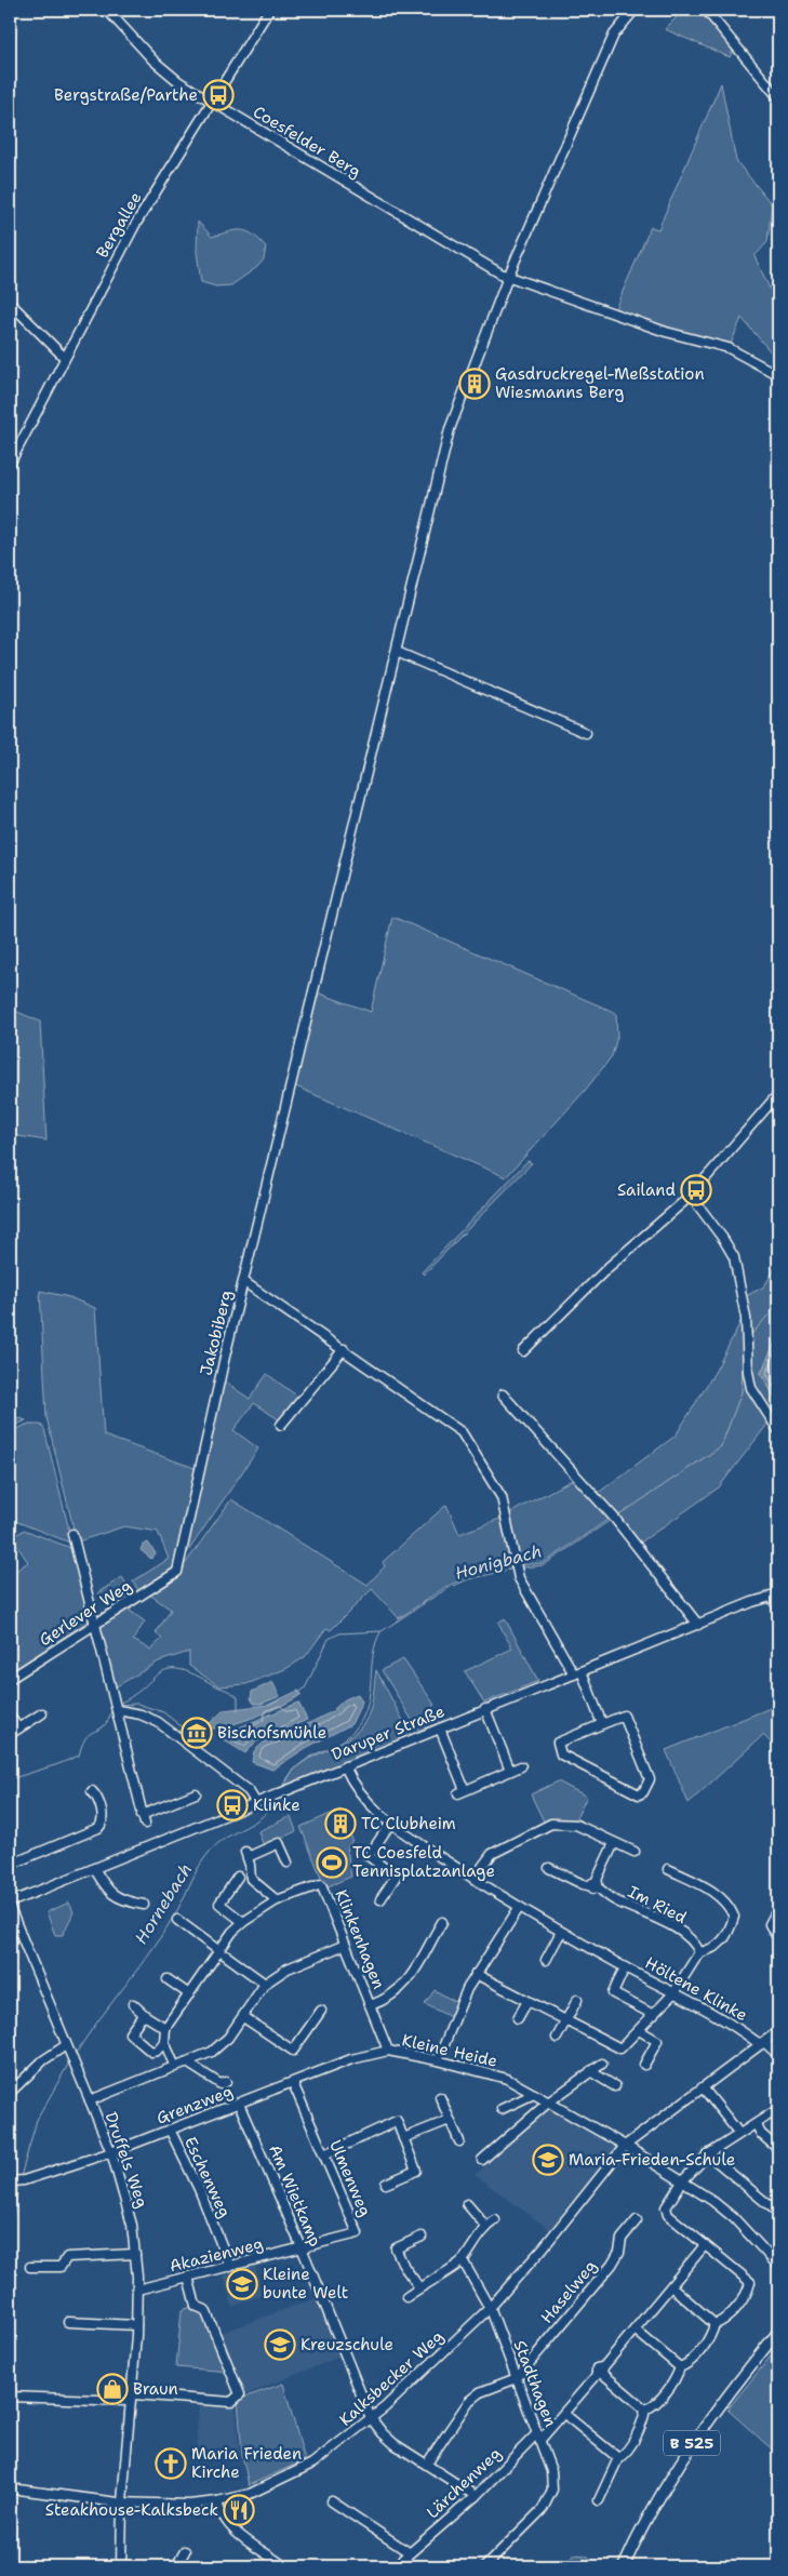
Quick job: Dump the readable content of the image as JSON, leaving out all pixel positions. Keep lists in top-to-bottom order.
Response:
{
  "streets": {
    "main road": ["B 525"],
    "street": [
      "Coesfelder Berg",
      "Bergallee",
      "Jakobiberg",
      "Gerlever Weg",
      "Daruper Straße",
      "Im Ried",
      "Klinkenhagen",
      "Höltene Klinke",
      "Kleine Heide",
      "Grenzweg",
      "Druffels Weg",
      "Eschenweg",
      "Ulmenweg",
      "Am Wietkamp",
      "Akazienweg",
      "Haselweg",
      "Kalksbecker Weg",
      "Stadthagen",
      "Lärchenweg"
    ]
  },
  "crossings": [
    ["Coesfelder Berg", "Bergallee"],
    ["Jakobiberg", "Gerlever Weg"],
    ["Jakobiberg", "Daruper Straße"],
    ["Daruper Straße", "Höltene Klinke"],
    ["Klinkenhagen", "Kleine Heide"],
    ["Klinkenhagen", "Grenzweg"],
    ["Höltene Klinke", "Kalksbecker Weg"],
    ["Kleine Heide", "Grenzweg"],
    ["Kleine Heide", "Kalksbecker Weg"],
    ["Grenzweg", "Druffels Weg"],
    ["Grenzweg", "Eschenweg"],
    ["Grenzweg", "Ulmenweg"],
    ["Grenzweg", "Am Wietkamp"],
    ["Druffels Weg", "Akazienweg"],
    ["Druffels Weg", "Kalksbecker Weg"],
    ["Eschenweg", "Akazienweg"],
    ["Ulmenweg", "Am Wietkamp"],
    ["Ulmenweg", "Akazienweg"],
    ["Am Wietkamp", "Akazienweg"],
    ["Am Wietkamp", "Kalksbecker Weg"],
    ["Am Wietkamp", "Lärchenweg"],
    ["Haselweg", "Stadthagen"],
    ["Kalksbecker Weg", "Stadthagen"],
    ["Stadthagen", "Lärchenweg"]
  ],
  "water": ["Honigbach", "Hornebach"],
  "places": {
    "bus stop": ["Bergstraße/Parthe", "Sailand", "Klinke"],
    "building": ["Gasdruckregel-Meßstation Wiesmanns Berg", "TC Clubheim"],
    "museum": ["Bischofsmühle"],
    "sports": ["TC Coesfeld Tennisplatzanlage"],
    "school or university": ["Maria-Frieden-Schule", "Kleine bunte Welt", "Kreuzschule"],
    "shop": ["Braun"],
    "church": ["Maria Frieden Kirche"],
    "restaurant": ["Steakhouse-Kalksbeck"]
  }
}
